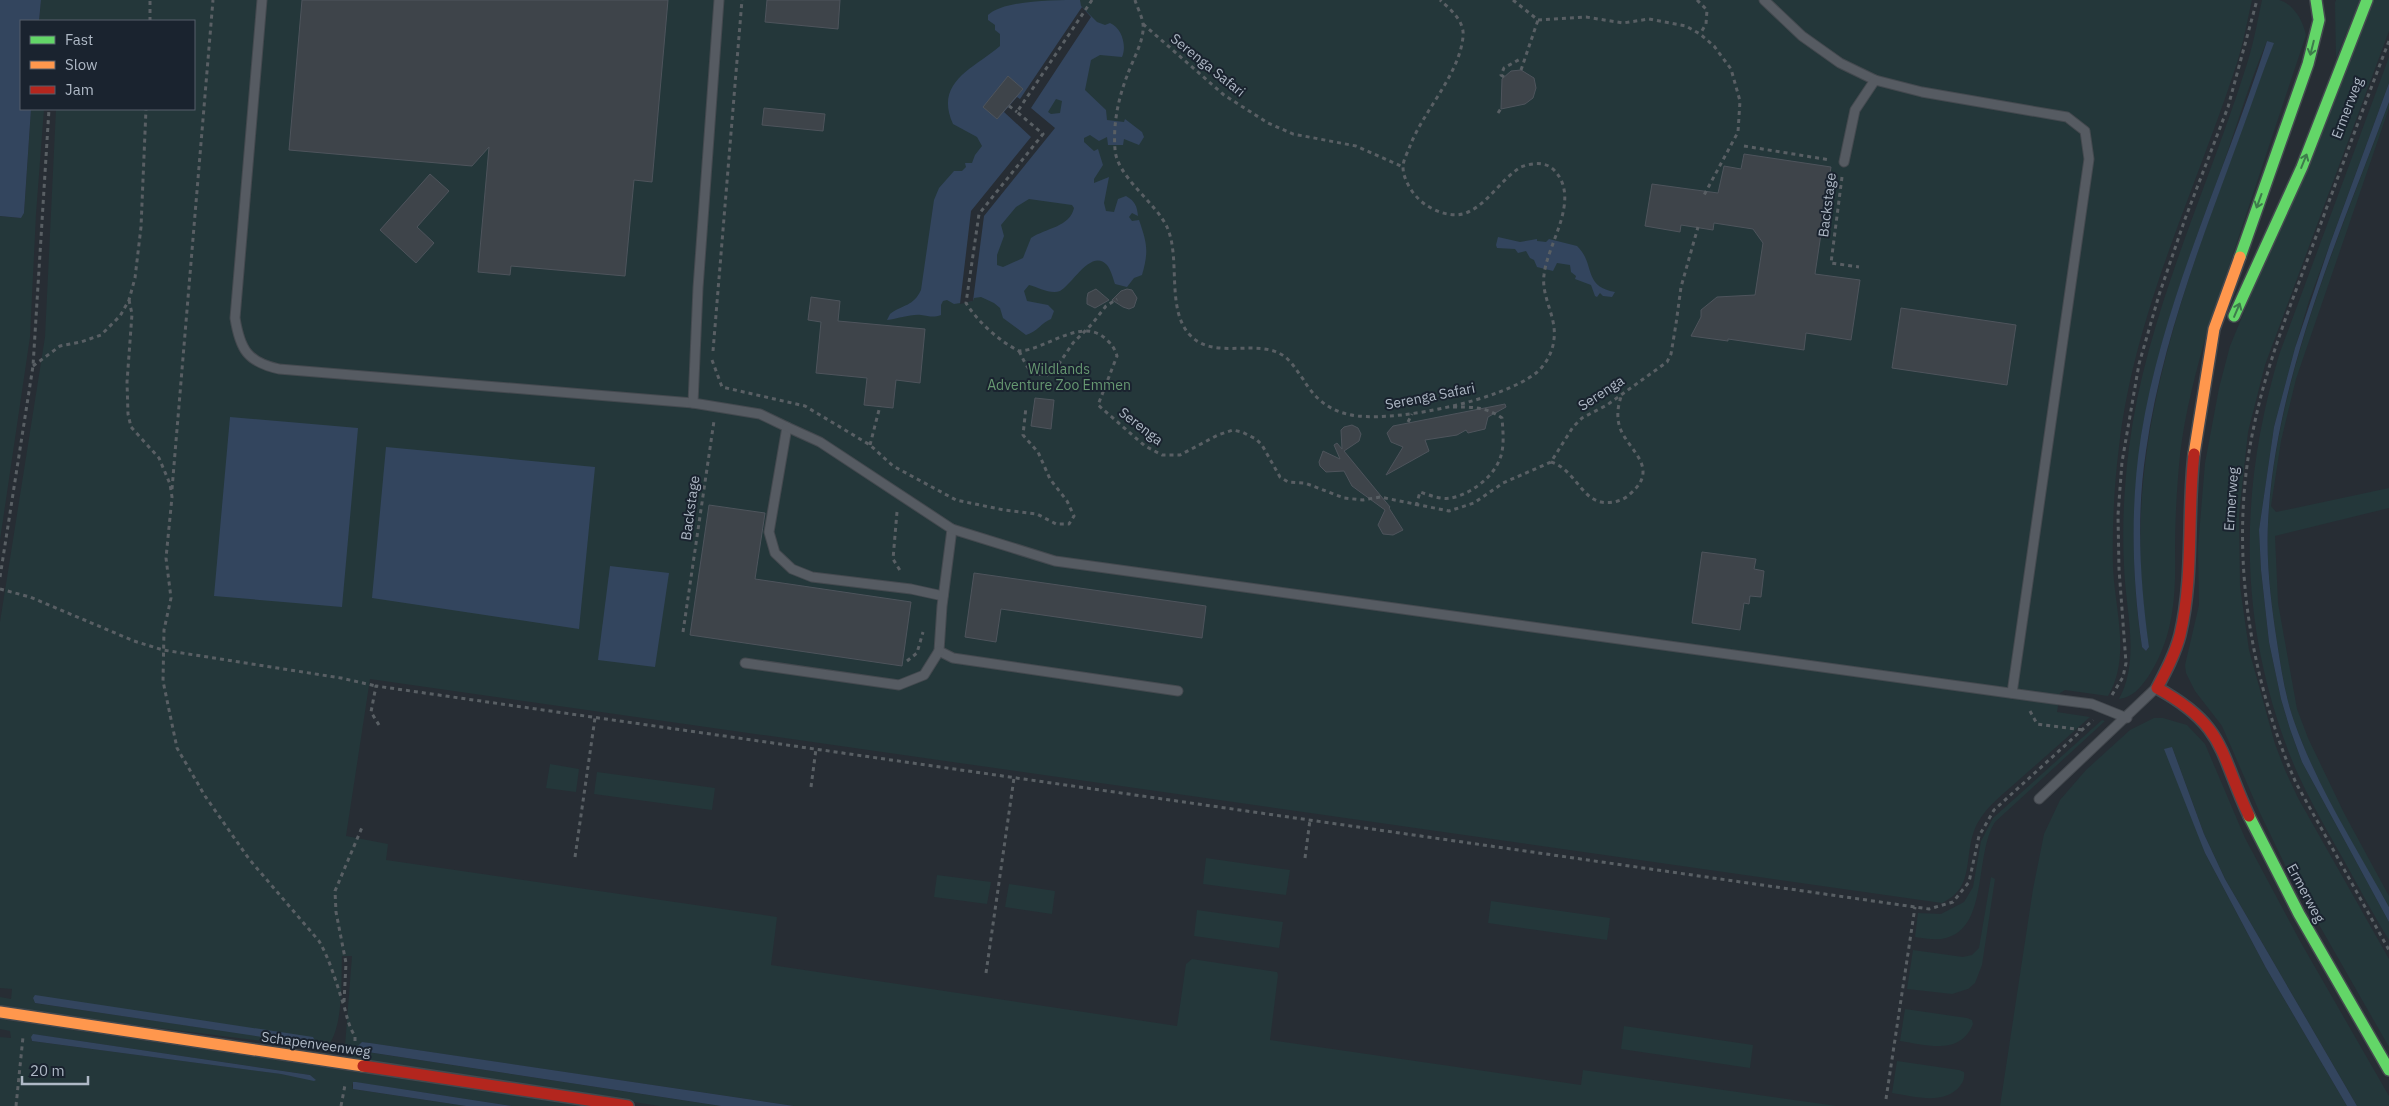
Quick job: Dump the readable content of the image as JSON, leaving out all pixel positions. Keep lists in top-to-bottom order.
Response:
{
  "streets": {
    "street": ["Ermerweg", "Schapenveenweg"],
    "path": ["Serenga Safari", "Backstage", "Serenga"]
  },
  "parks": ["Wildlands Adventure Zoo Emmen"],
  "legend": ["Fast", "Slow", "Jam"],
  "scale_bar": "20 m"
}
